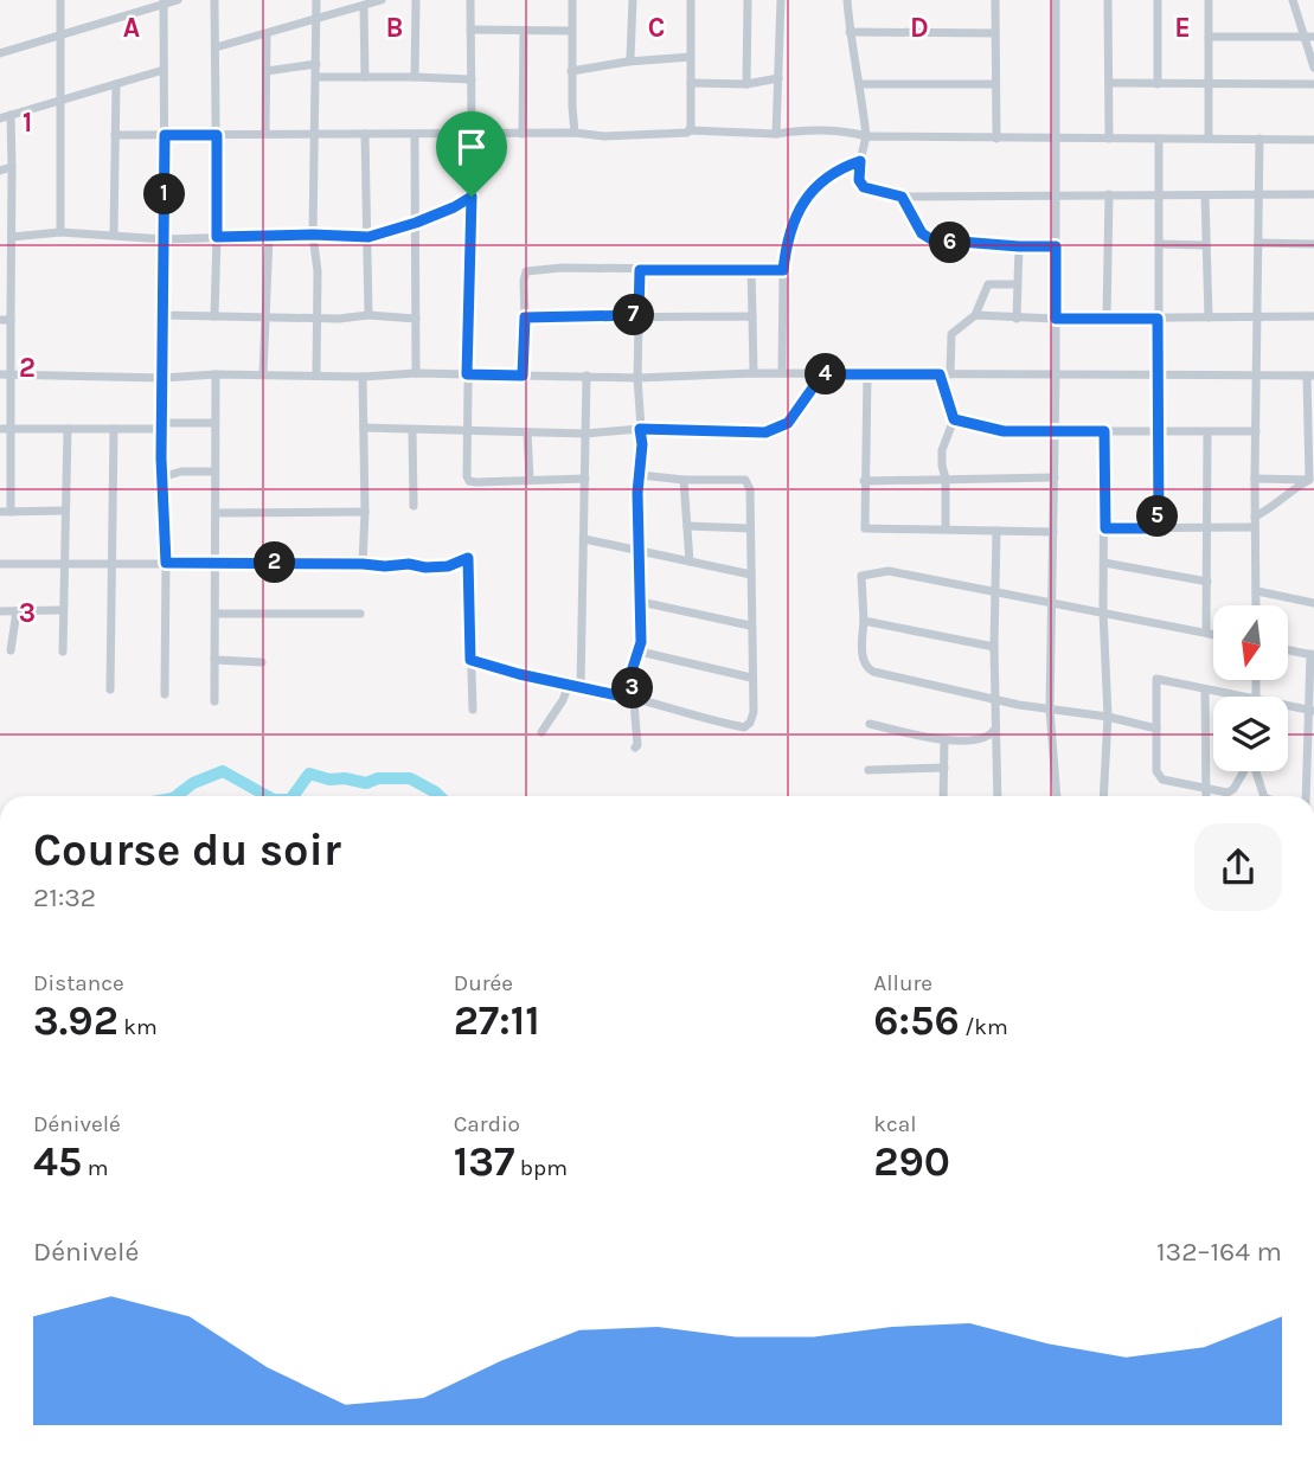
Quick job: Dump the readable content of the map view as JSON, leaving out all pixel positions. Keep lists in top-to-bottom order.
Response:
{
  "north": "bottom",
  "page": {
    "pins": [
      "1",
      "6",
      "7",
      "4",
      "5",
      "2",
      "3"
    ],
    "heading": ["Course du soir", "21:32"],
    "stats": [
      ["Distance", "3.92 km"],
      ["Durée", "27:11"],
      ["Allure", "6:56 /km"],
      ["Dénivelé", "45 m"],
      ["Cardio", "137 bpm"],
      ["kcal", "290"]
    ],
    "chart": ["Dénivelé", "132–164 m"]
  },
  "grid": {
    "columns": [
      "A",
      "B",
      "C",
      "D",
      "E"
    ],
    "rows": ["1", "2", "3"]
  }
}
